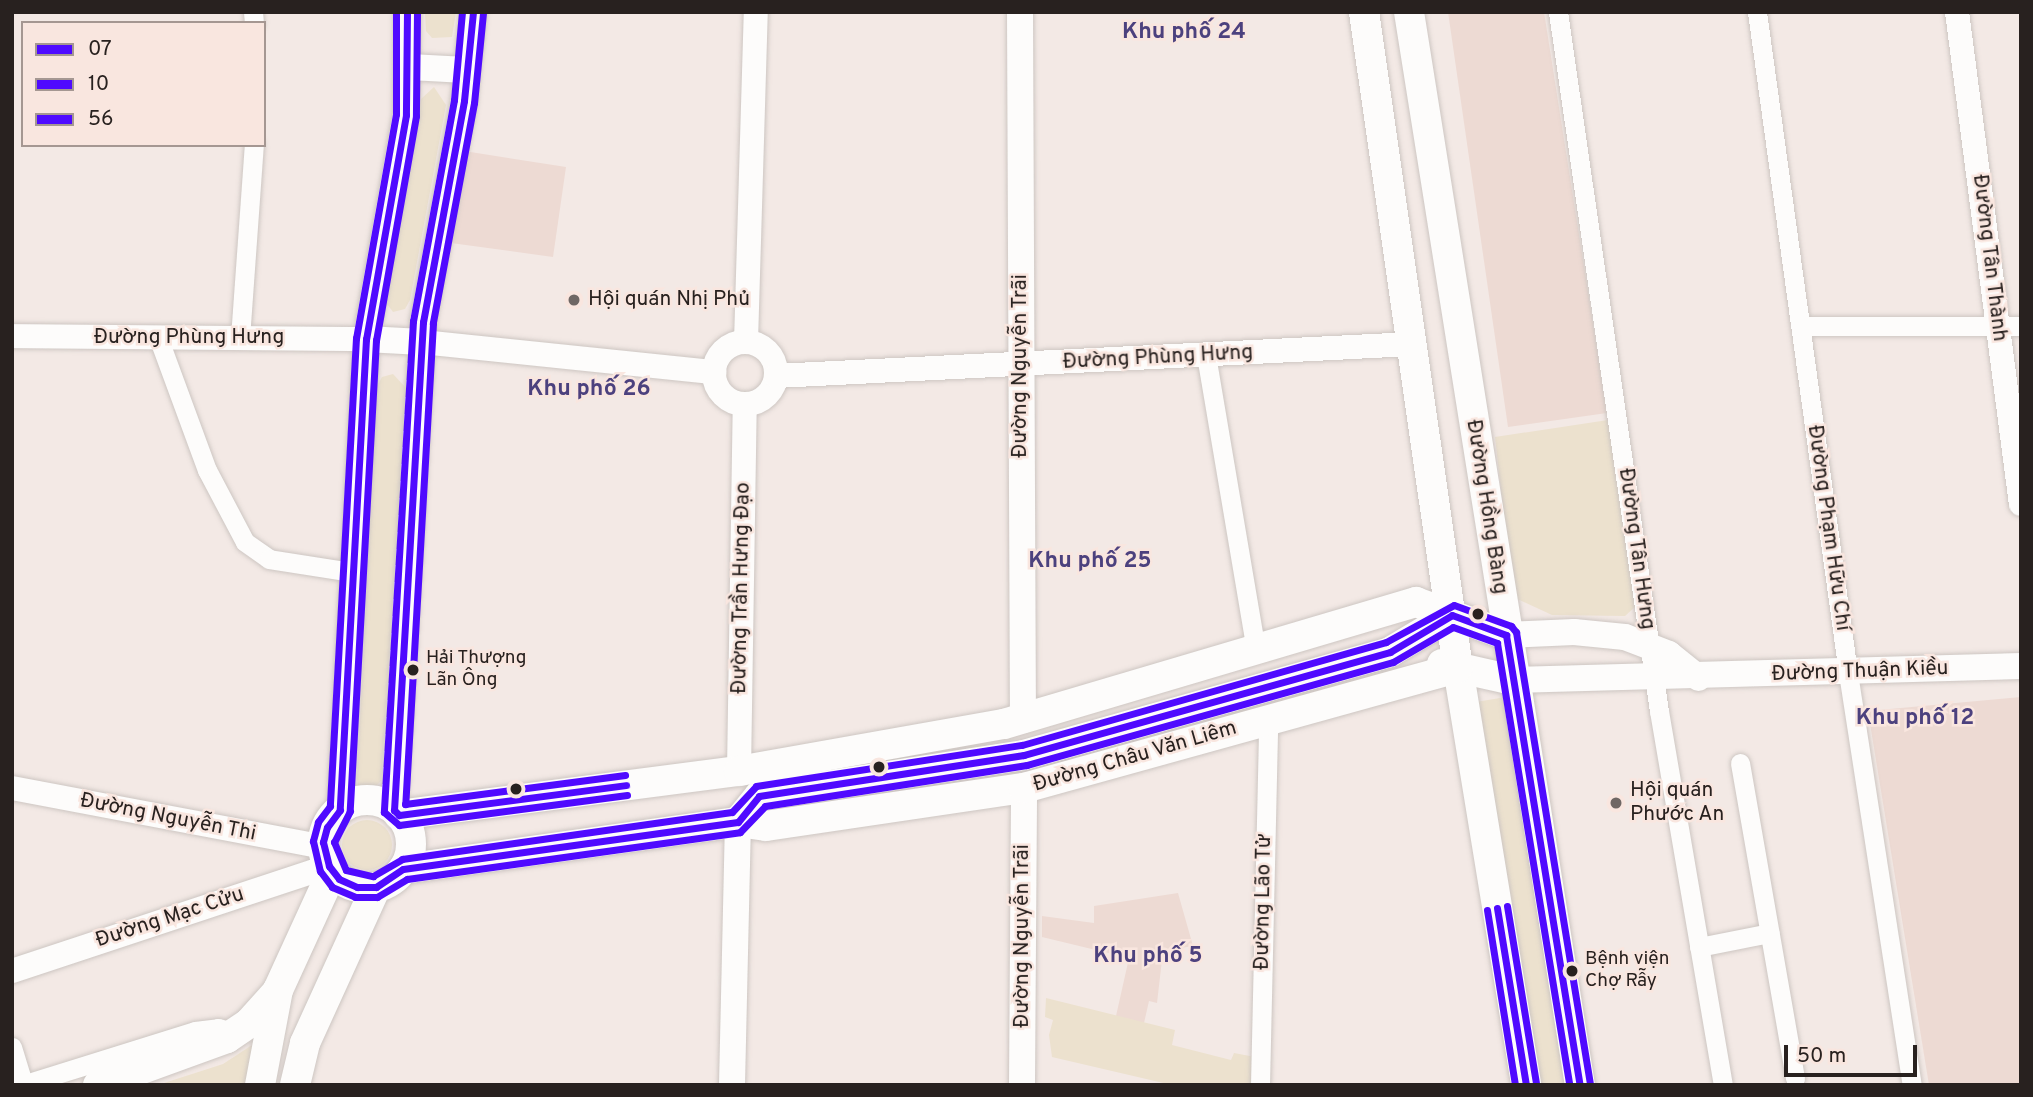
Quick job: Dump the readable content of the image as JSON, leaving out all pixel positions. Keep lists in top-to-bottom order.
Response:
{
  "streets": {
    "main road": [
      "Đường Nguyễn Trãi",
      "Đường Hồng Bàng",
      "Đường Thuận Kiều",
      "Đường Châu Văn Liêm"
    ],
    "street": [
      "Đường Tân Thành",
      "Đường Phùng Hưng",
      "Đường Phạm Hữu Chí",
      "Đường Tân Hưng",
      "Đường Trần Hưng Đạo",
      "Đường Nguyễn Thi",
      "Đường Lão Tử",
      "Đường Mạc Cửu"
    ]
  },
  "crossings": [
    ["Đường Phùng Hưng", "Đường Nguyễn Trãi"],
    ["Đường Phùng Hưng", "Đường Trần Hưng Đạo"],
    ["Đường Nguyễn Trãi", "Đường Châu Văn Liêm"],
    ["Đường Hồng Bàng", "Đường Thuận Kiều"],
    ["Đường Phạm Hữu Chí", "Đường Thuận Kiều"],
    ["Đường Tân Hưng", "Đường Thuận Kiều"],
    ["Đường Châu Văn Liêm", "Đường Nguyễn Thi"],
    ["Đường Châu Văn Liêm", "Đường Lão Tử"],
    ["Đường Châu Văn Liêm", "Đường Mạc Cửu"],
    ["Đường Nguyễn Thi", "Đường Mạc Cửu"]
  ],
  "districts": [
    "Khu phố 24",
    "Khu phố 26",
    "Khu phố 25",
    "Khu phố 12",
    "Khu phố 5"
  ],
  "places": [
    "Hội quán Nhị Phủ",
    "Hải Thượng Lãn Ông",
    "Hội quán Phước An",
    "Bệnh viện Chợ Rẫy"
  ],
  "lines": ["transit line 07", "transit line 10", "transit line 56"],
  "legend": ["07", "10", "56"],
  "scale_bar": "50 m"
}
